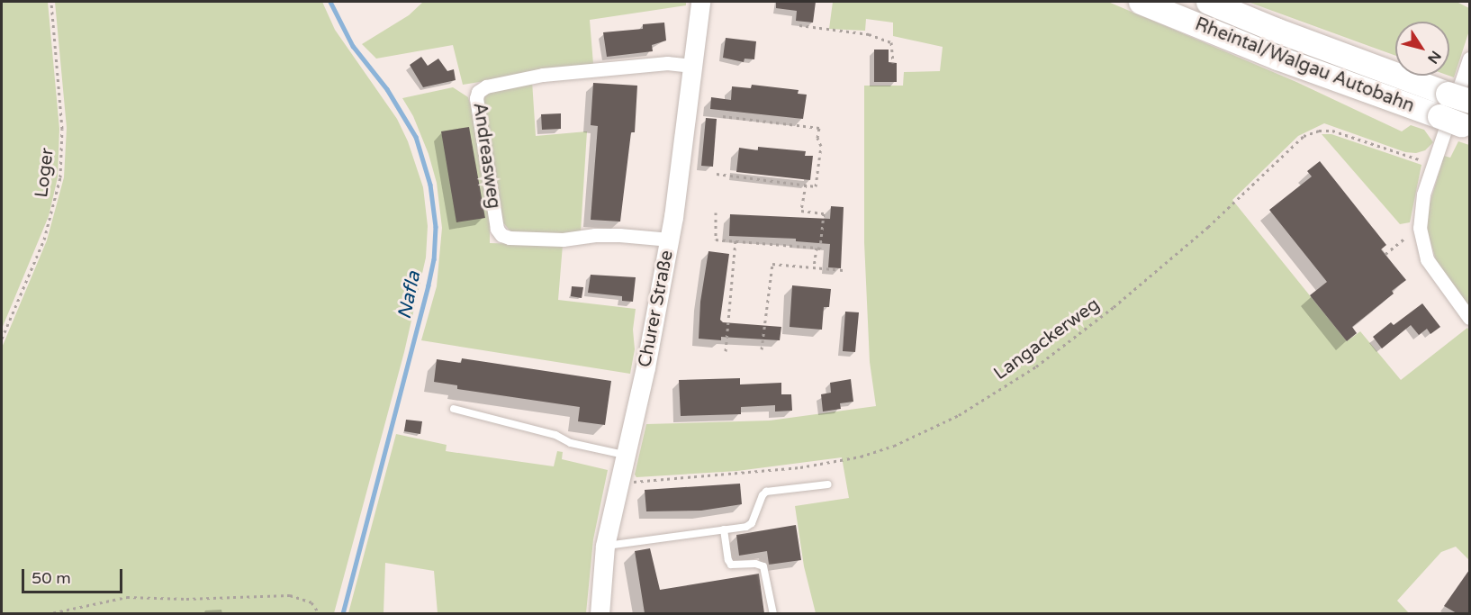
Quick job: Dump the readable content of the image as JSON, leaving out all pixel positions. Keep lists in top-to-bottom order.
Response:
{
  "streets": {
    "highway": ["Rheintal/Walgau Autobahn"],
    "main road": ["Churer Straße"],
    "street": ["Andreasweg"],
    "path": ["Loger", "Langackerweg"]
  },
  "crossings": [
    ["Andreasweg", "Churer Straße"],
    ["Churer Straße", "Langackerweg"]
  ],
  "water": ["Nafla"],
  "scale_bar": "50 m",
  "north": "bottom right"
}
